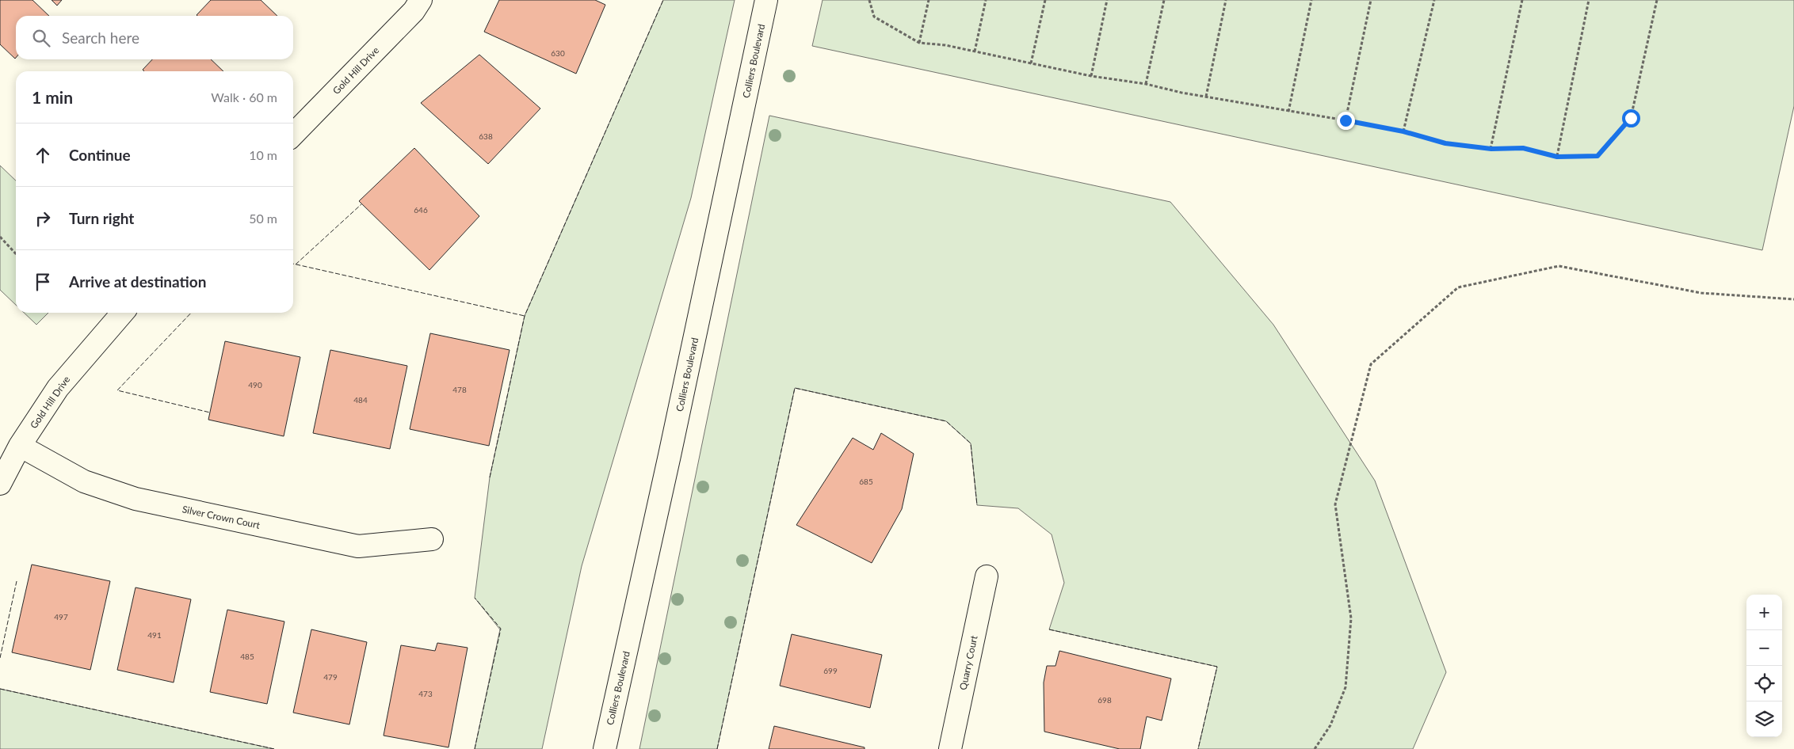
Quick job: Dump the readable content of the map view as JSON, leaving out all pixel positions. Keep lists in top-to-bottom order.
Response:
{
  "streets": {
    "street": [
      "Colliers Boulevard",
      "Gold Hill Drive",
      "Silver Crown Court",
      "Quarry Court"
    ]
  },
  "crossings": [
    ["Gold Hill Drive", "Silver Crown Court"]
  ],
  "house_numbers": [
    "630",
    "638",
    "646",
    "490",
    "478",
    "484",
    "685",
    "497",
    "491",
    "485",
    "699",
    "479",
    "473",
    "698"
  ],
  "page": {
    "search": "Search here",
    "heading": ["1 min", "Walk · 60 m"],
    "list": [
      ["Continue", "10 m"],
      ["Turn right", "50 m"],
      "Arrive at destination"
    ],
    "map_buttons": ["+", "−"]
  }
}
